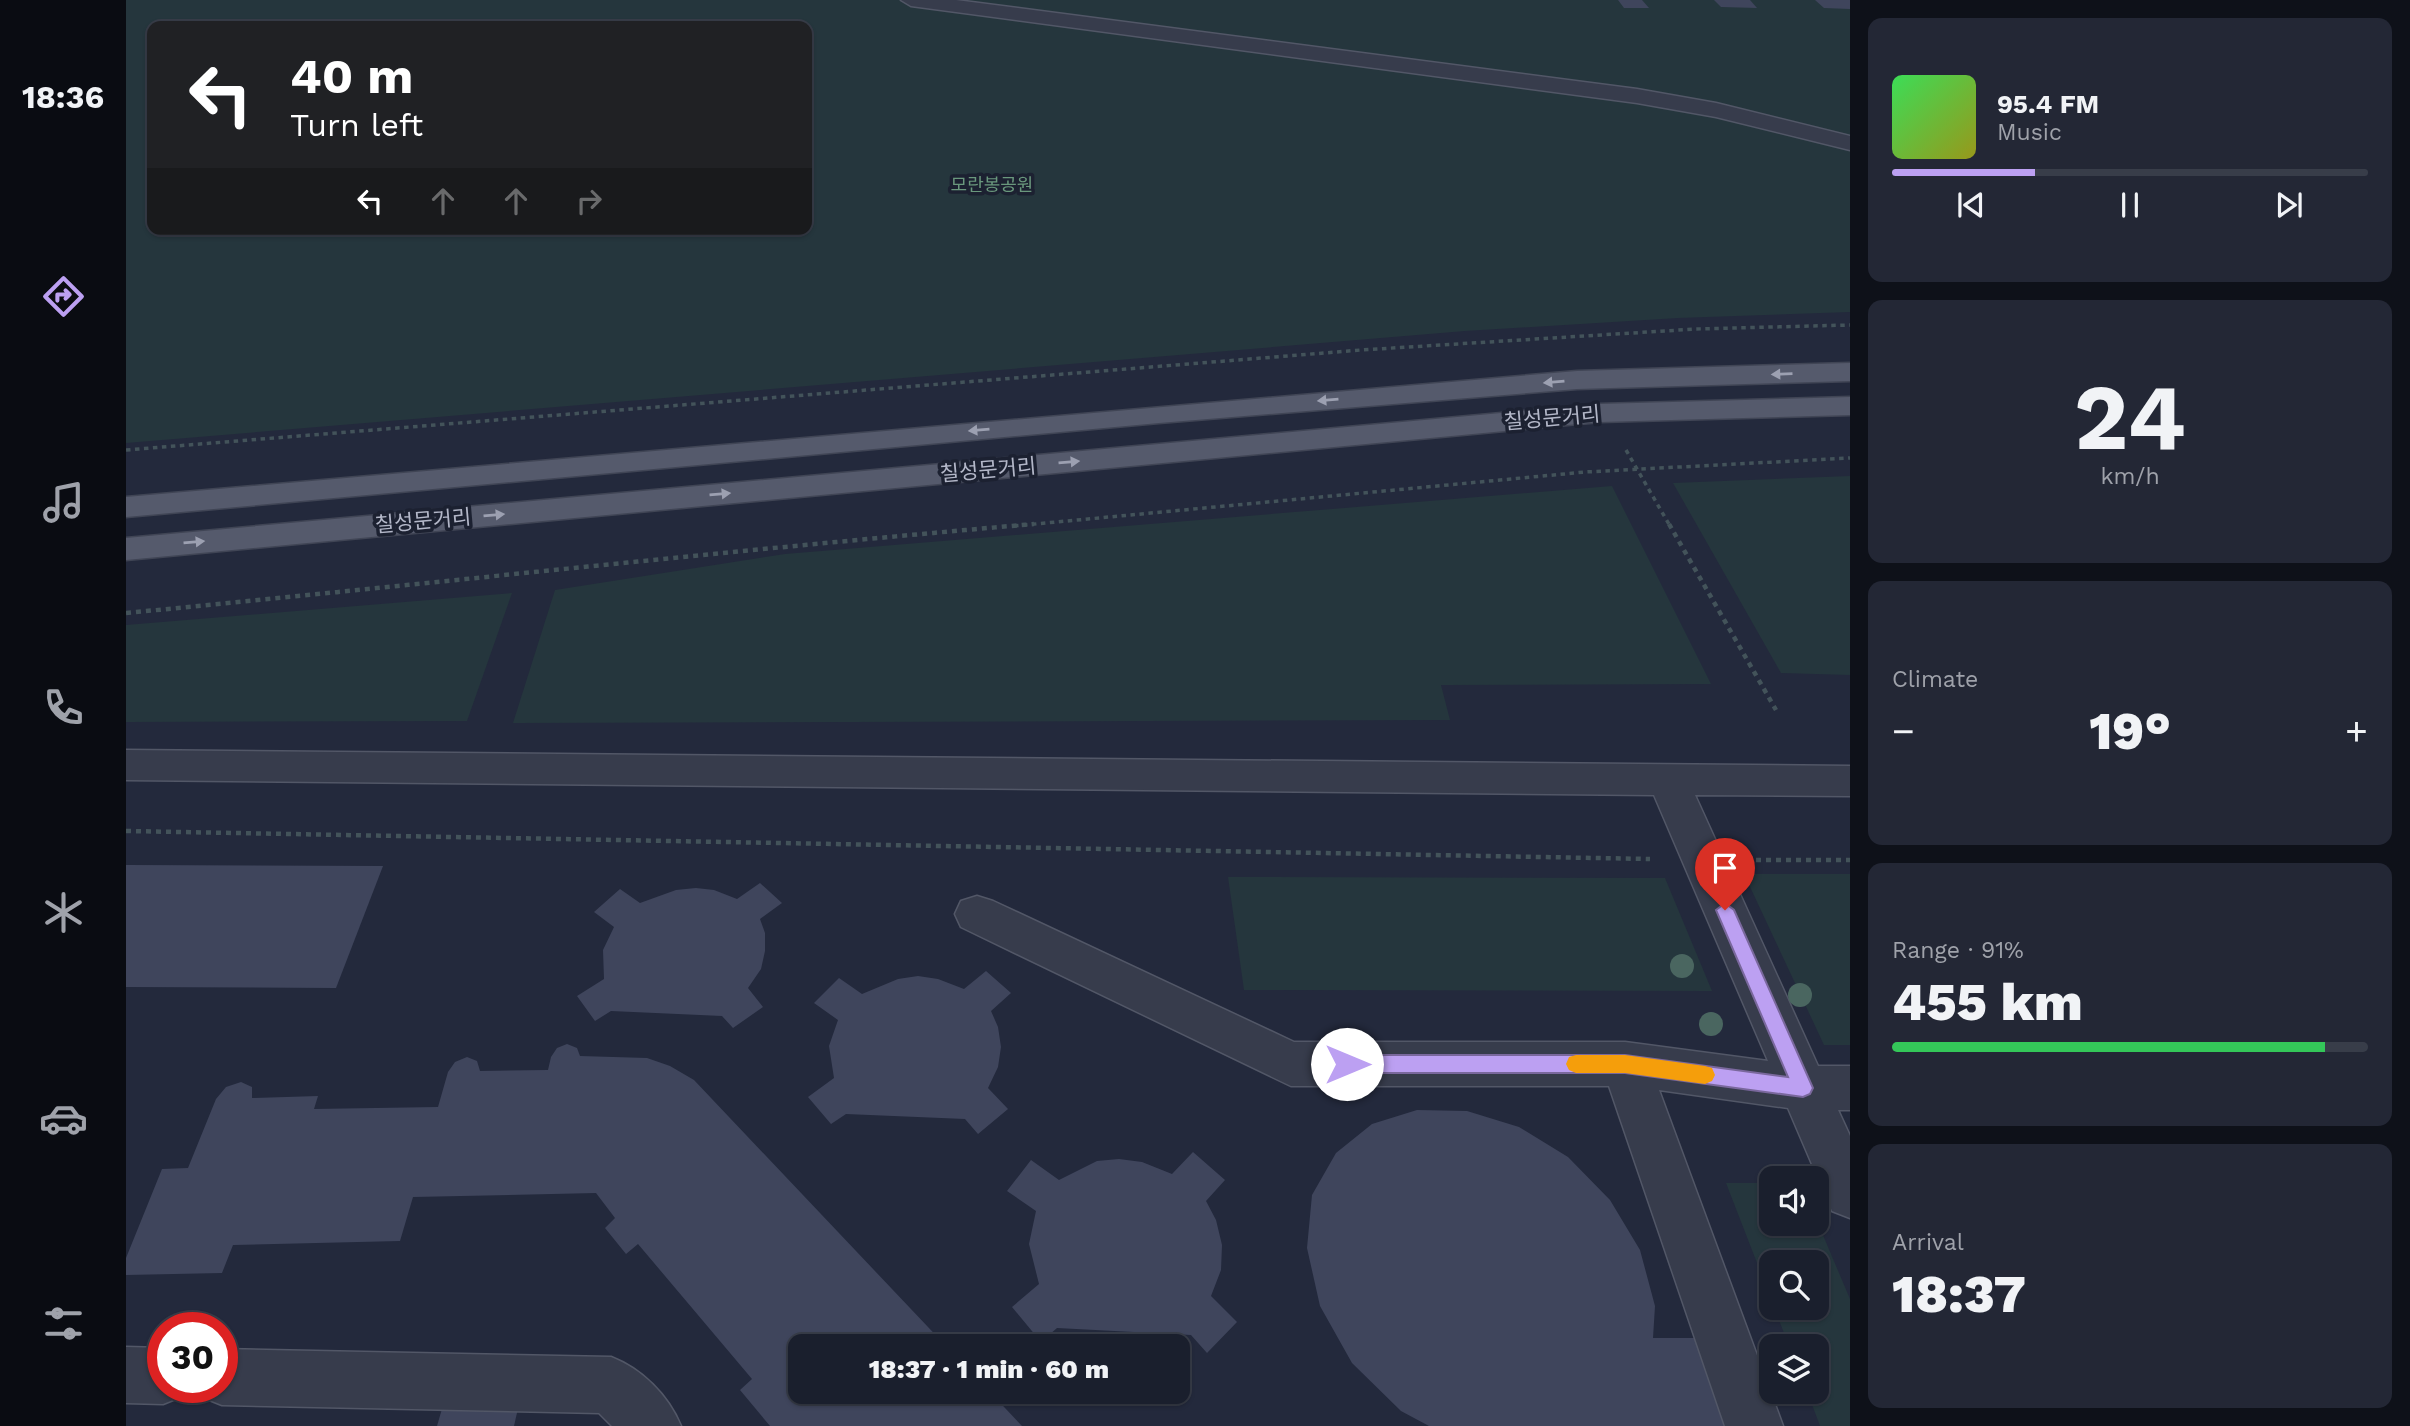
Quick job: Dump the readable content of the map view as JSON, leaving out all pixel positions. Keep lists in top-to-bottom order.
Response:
{
  "streets": {
    "main road": ["칠성문거리"]
  },
  "parks": ["모란봉공원"],
  "page": {
    "tabs": "18:36",
    "turn": ["40 m", "Turn left"],
    "song": ["95.4 FM", "Music"],
    "tile": [
      ["24", "km/h"],
      "Climate",
      ["Range · 91%", "455 km"],
      ["Arrival", "18:37"]
    ],
    "heat": ["−", "19°", "+"],
    "limit": "30",
    "trip": "18:37 · 1 min · 60 m"
  }
}
